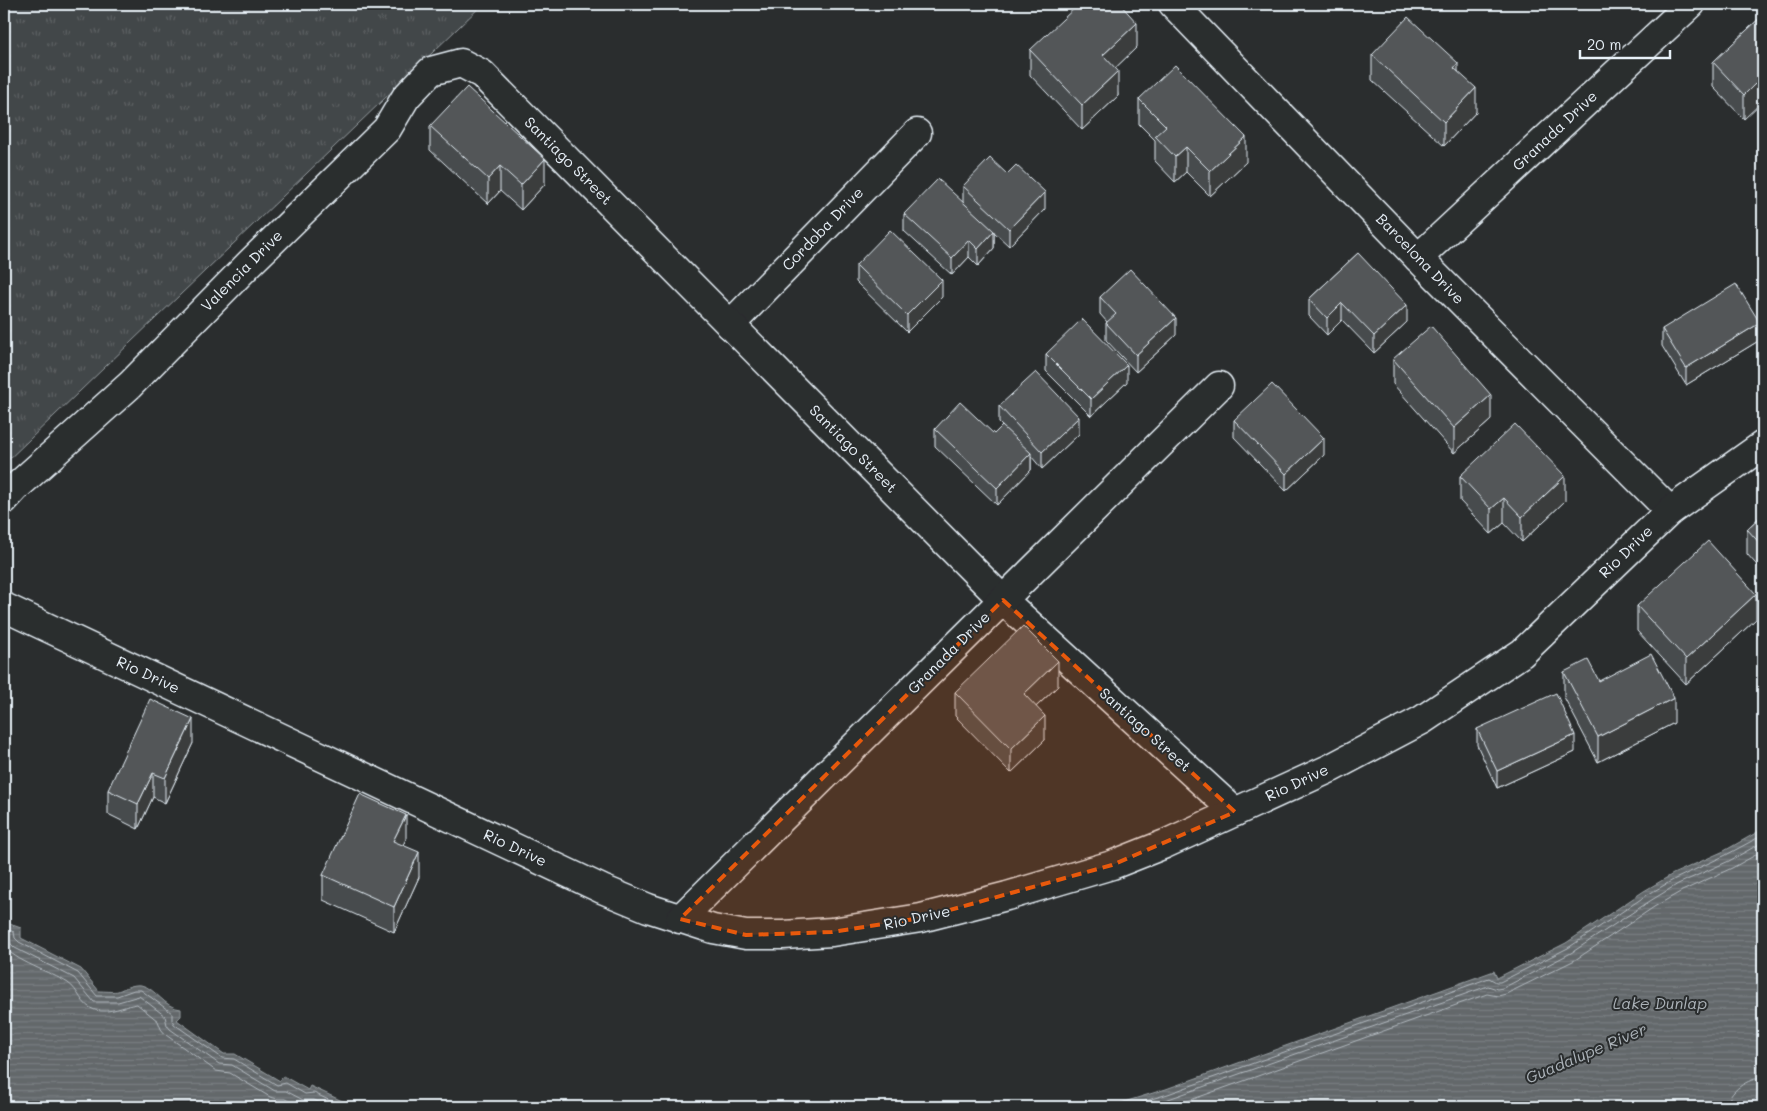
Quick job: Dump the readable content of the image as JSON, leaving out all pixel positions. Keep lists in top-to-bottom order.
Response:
{
  "streets": {
    "street": [
      "Granada Drive",
      "Santiago Street",
      "Cordoba Drive",
      "Barcelona Drive",
      "Valencia Drive",
      "Rio Drive"
    ]
  },
  "crossings": [
    ["Granada Drive", "Santiago Street"],
    ["Granada Drive", "Barcelona Drive"],
    ["Granada Drive", "Rio Drive"],
    ["Santiago Street", "Cordoba Drive"],
    ["Santiago Street", "Valencia Drive"],
    ["Santiago Street", "Rio Drive"],
    ["Barcelona Drive", "Rio Drive"]
  ],
  "water": ["Lake Dunlap", "Guadalupe River"],
  "scale_bar": "20 m"
}
